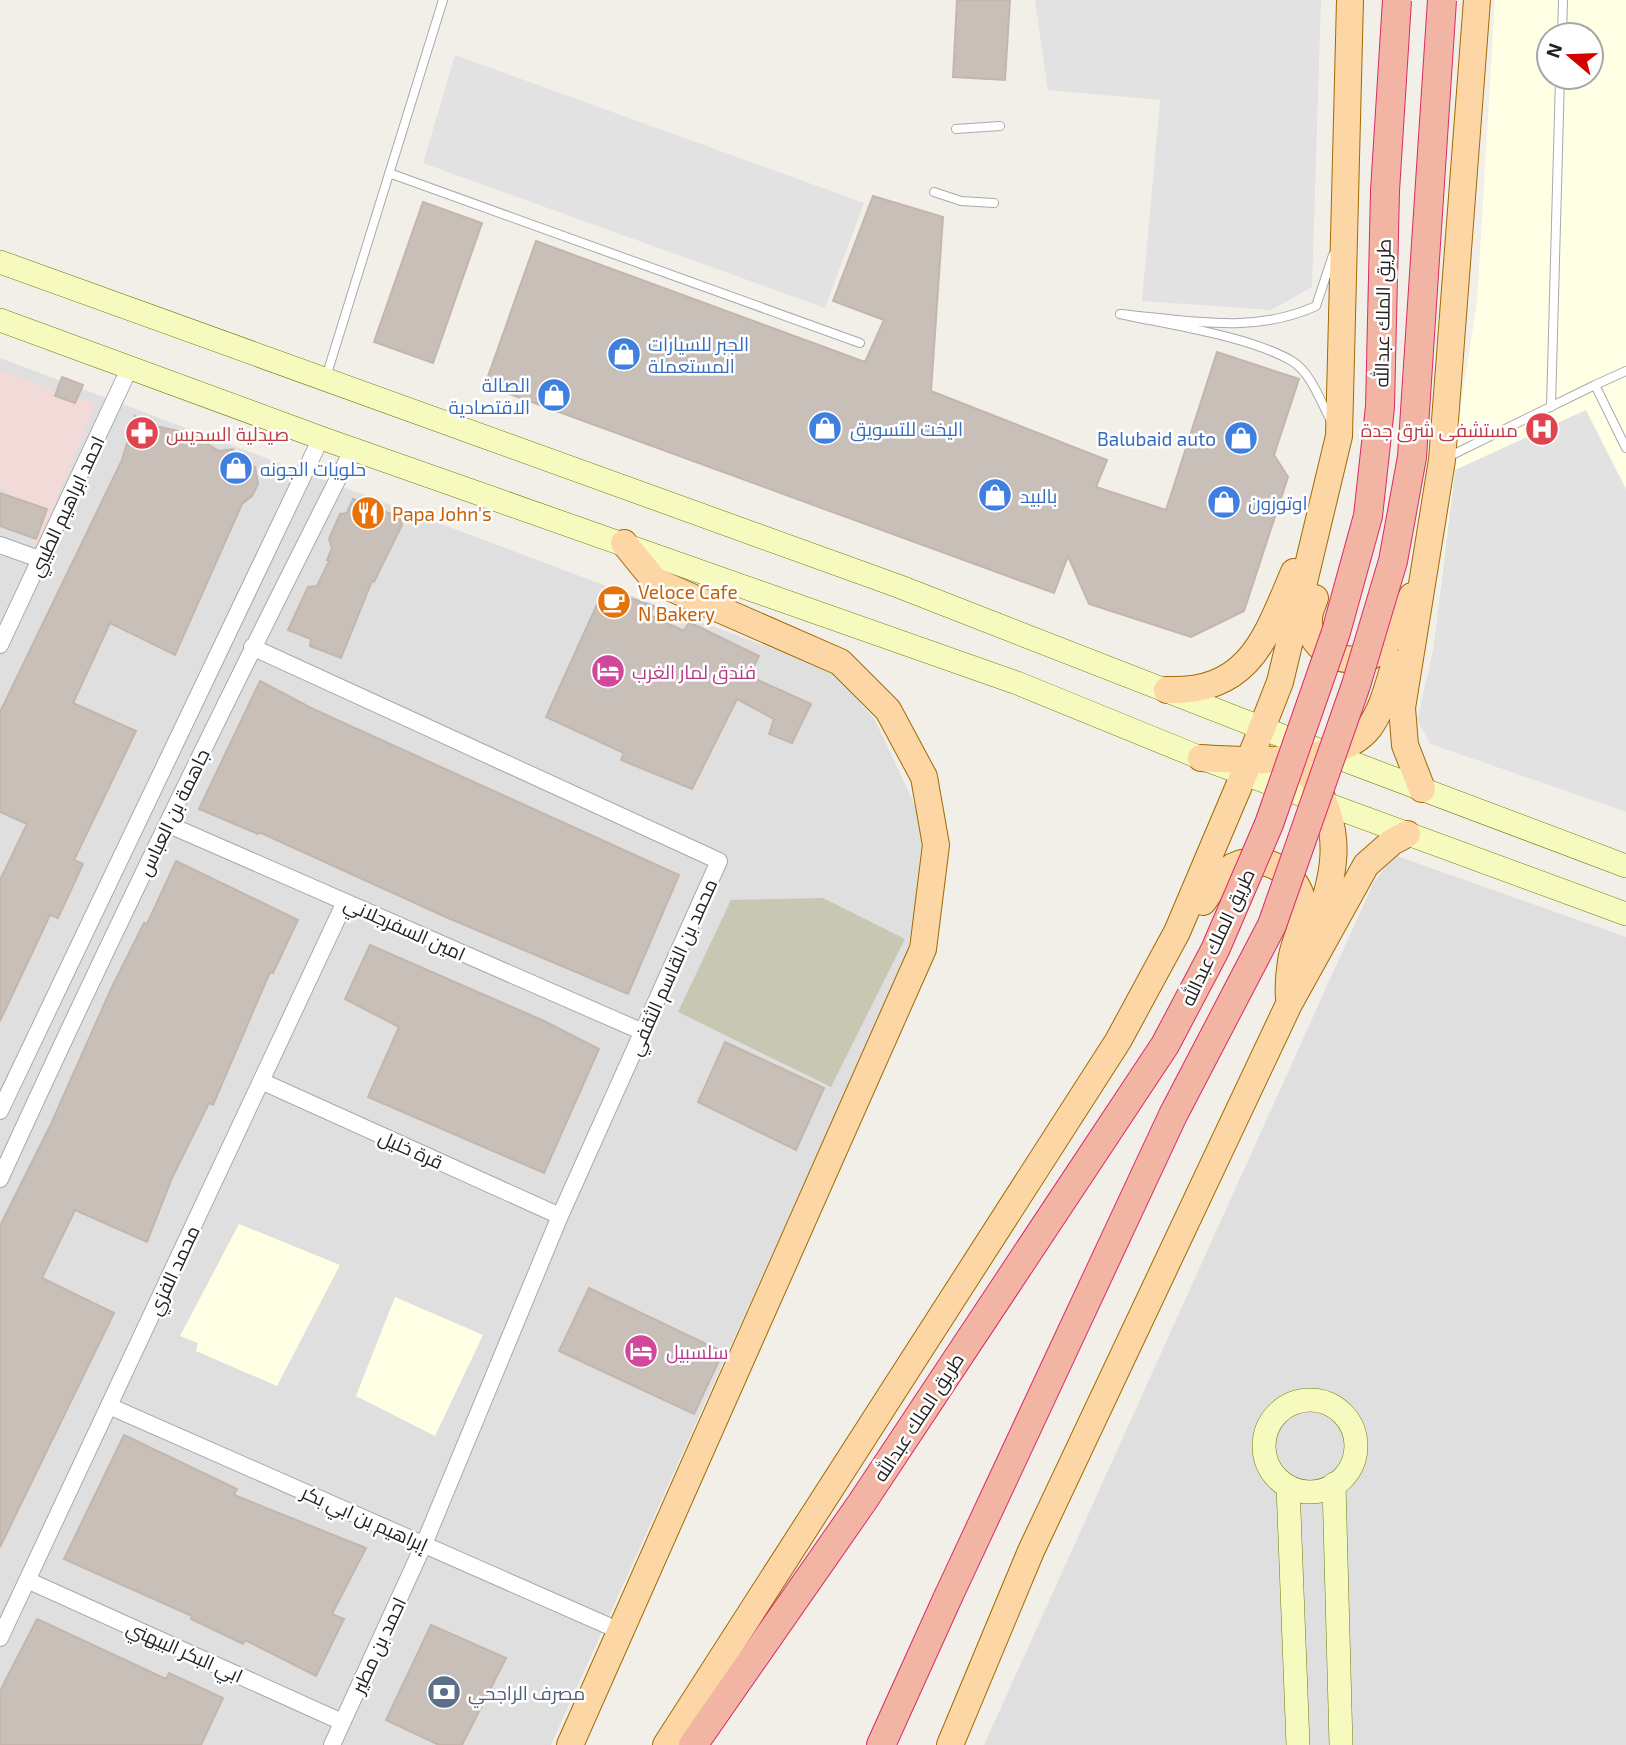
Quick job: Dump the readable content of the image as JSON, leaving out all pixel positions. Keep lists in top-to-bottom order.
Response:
{
  "streets": {
    "highway": ["طريق الملك عبدالله"],
    "street": [
      "احمد ابراهيم الطيبي",
      "جاهمة بن العباس",
      "امين السفرجلاني",
      "محمد بن القاسم الثقفي",
      "قرة خليل",
      "محمد الفزي",
      "إبراهيم بن ابي بكر",
      "احمد بن مطير",
      "ابي البكر البيهني"
    ]
  },
  "crossings": [
    ["جاهمة بن العباس", "امين السفرجلاني"],
    ["جاهمة بن العباس", "محمد بن القاسم الثقفي"],
    ["امين السفرجلاني", "محمد بن القاسم الثقفي"],
    ["امين السفرجلاني", "محمد الفزي"],
    ["محمد بن القاسم الثقفي", "قرة خليل"],
    ["محمد بن القاسم الثقفي", "إبراهيم بن ابي بكر"],
    ["محمد بن القاسم الثقفي", "احمد بن مطير"],
    ["قرة خليل", "محمد الفزي"],
    ["محمد الفزي", "إبراهيم بن ابي بكر"],
    ["محمد الفزي", "ابي البكر البيهني"],
    ["إبراهيم بن ابي بكر", "احمد بن مطير"],
    ["احمد بن مطير", "ابي البكر البيهني"]
  ],
  "places": {
    "shop": [
      "الجبر للسيارات المستعملة",
      "الصالة الاقتصادية",
      "اليخت للتسويق",
      "Balubaid auto",
      "حلويات الجونه",
      "بالبيد",
      "اوتوزون"
    ],
    "hospital": ["مستشفى شرق جدة"],
    "pharmacy": ["صيدلية السديس"],
    "restaurant": ["Papa John's"],
    "cafe": ["Veloce Cafe N Bakery"],
    "hotel": ["فندق لمار الغرب", "سلسبيل"],
    "bank": ["مصرف الراجحي"]
  },
  "north": "left"
}
